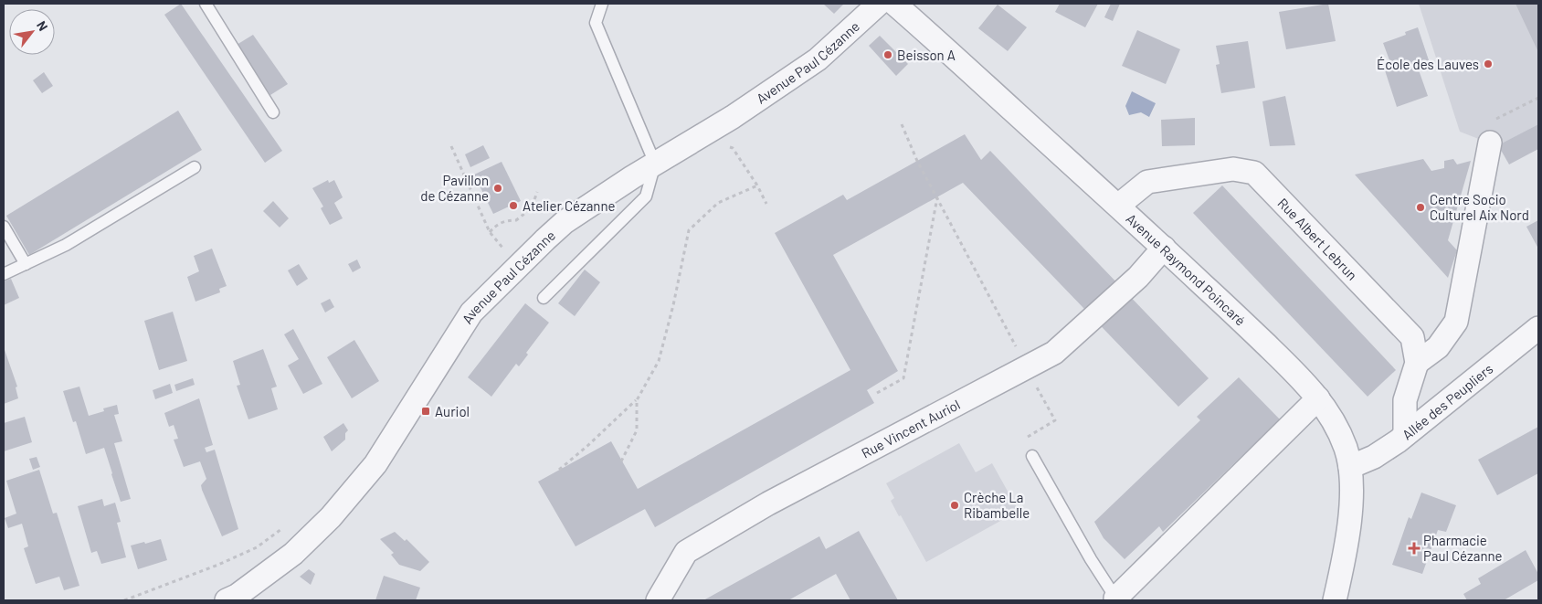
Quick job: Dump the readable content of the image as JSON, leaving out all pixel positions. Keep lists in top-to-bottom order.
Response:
{
  "streets": {
    "street": [
      "Avenue Paul Cézanne",
      "Rue Albert Lebrun",
      "Avenue Raymond Poincaré",
      "Allée des Peupliers",
      "Rue Vincent Auriol"
    ]
  },
  "crossings": [
    ["Avenue Paul Cézanne", "Avenue Raymond Poincaré"],
    ["Rue Albert Lebrun", "Avenue Raymond Poincaré"],
    ["Rue Albert Lebrun", "Allée des Peupliers"],
    ["Avenue Raymond Poincaré", "Allée des Peupliers"],
    ["Avenue Raymond Poincaré", "Rue Vincent Auriol"]
  ],
  "places": {
    "other": [
      "Beisson A",
      "École des Lauves",
      "Pavillon de Cézanne",
      "Atelier Cézanne",
      "Centre Socio Culturel Aix Nord",
      "Crèche La Ribambelle"
    ],
    "transit": ["Auriol"],
    "health": ["Pharmacie Paul Cézanne"]
  },
  "north": "top right"
}
